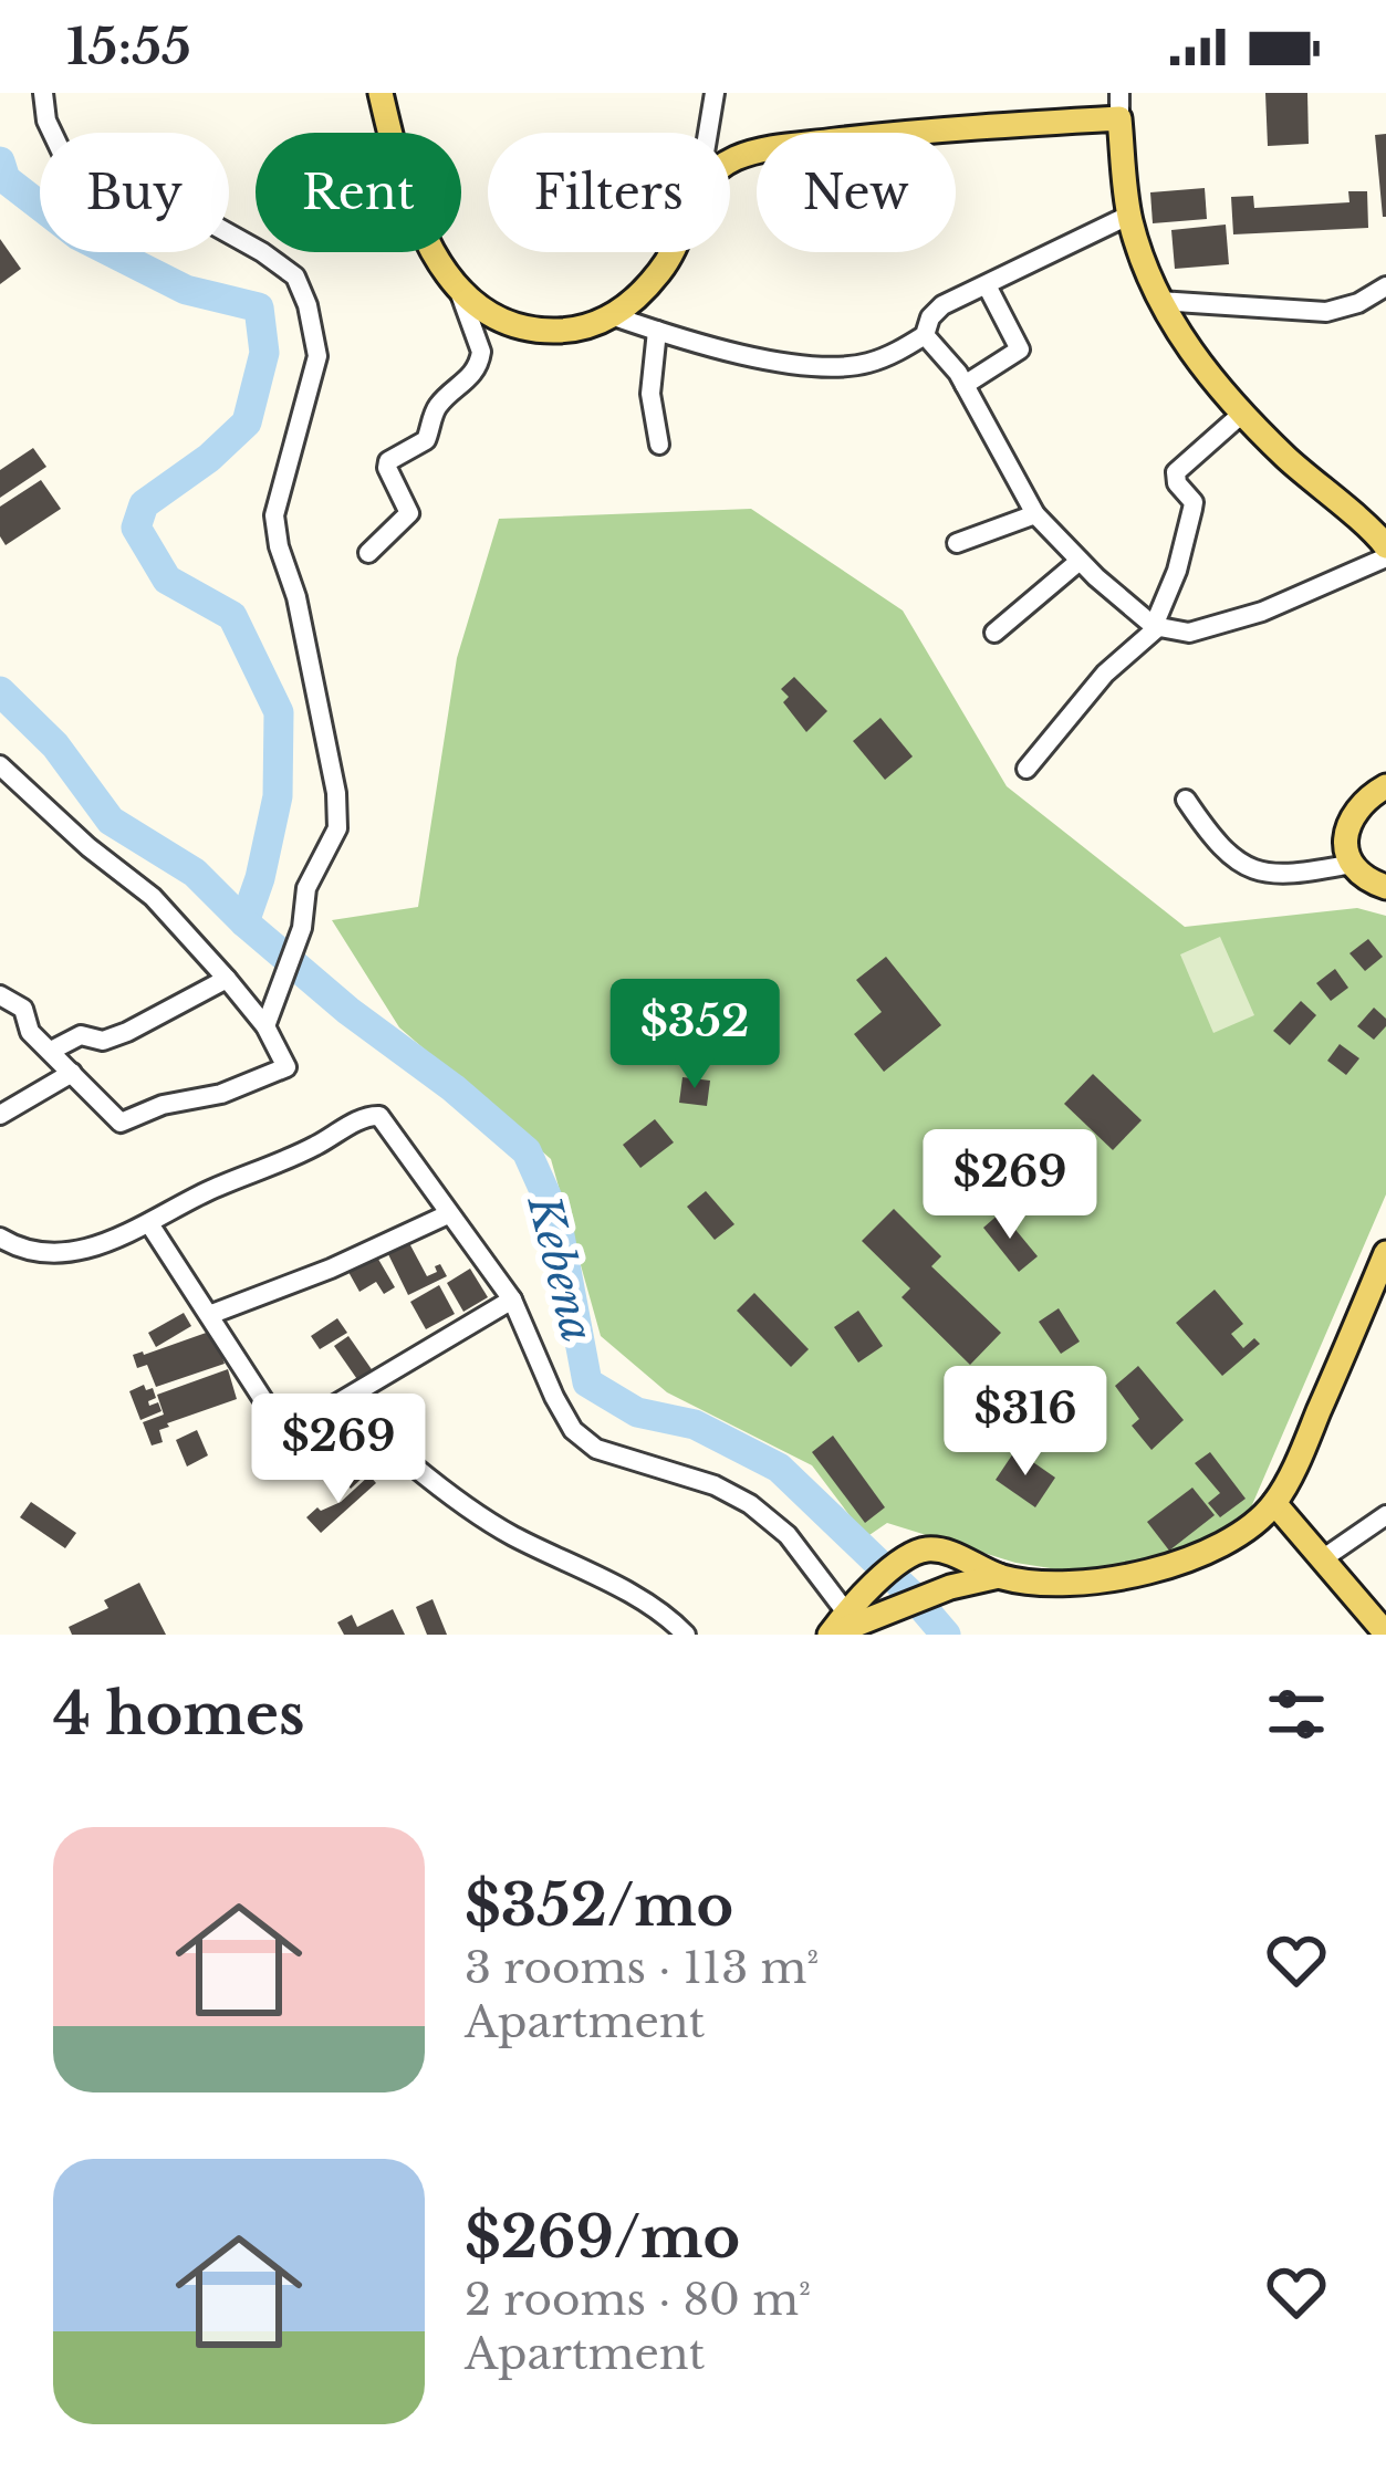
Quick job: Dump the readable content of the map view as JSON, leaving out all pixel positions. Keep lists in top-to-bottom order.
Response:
{
  "water": ["Kebena"],
  "page": {
    "status": "15:55",
    "chip": [
      "Buy",
      "Rent",
      "Filters",
      "New"
    ],
    "price": [
      "$352",
      "$269",
      "$316",
      "$269"
    ],
    "heading": "4 homes",
    "list": [
      {
        "name": "$352/mo",
        "note": "3 rooms · 113 m² · Apartment"
      },
      {
        "name": "$269/mo",
        "note": "2 rooms · 80 m² · Apartment"
      }
    ]
  }
}
